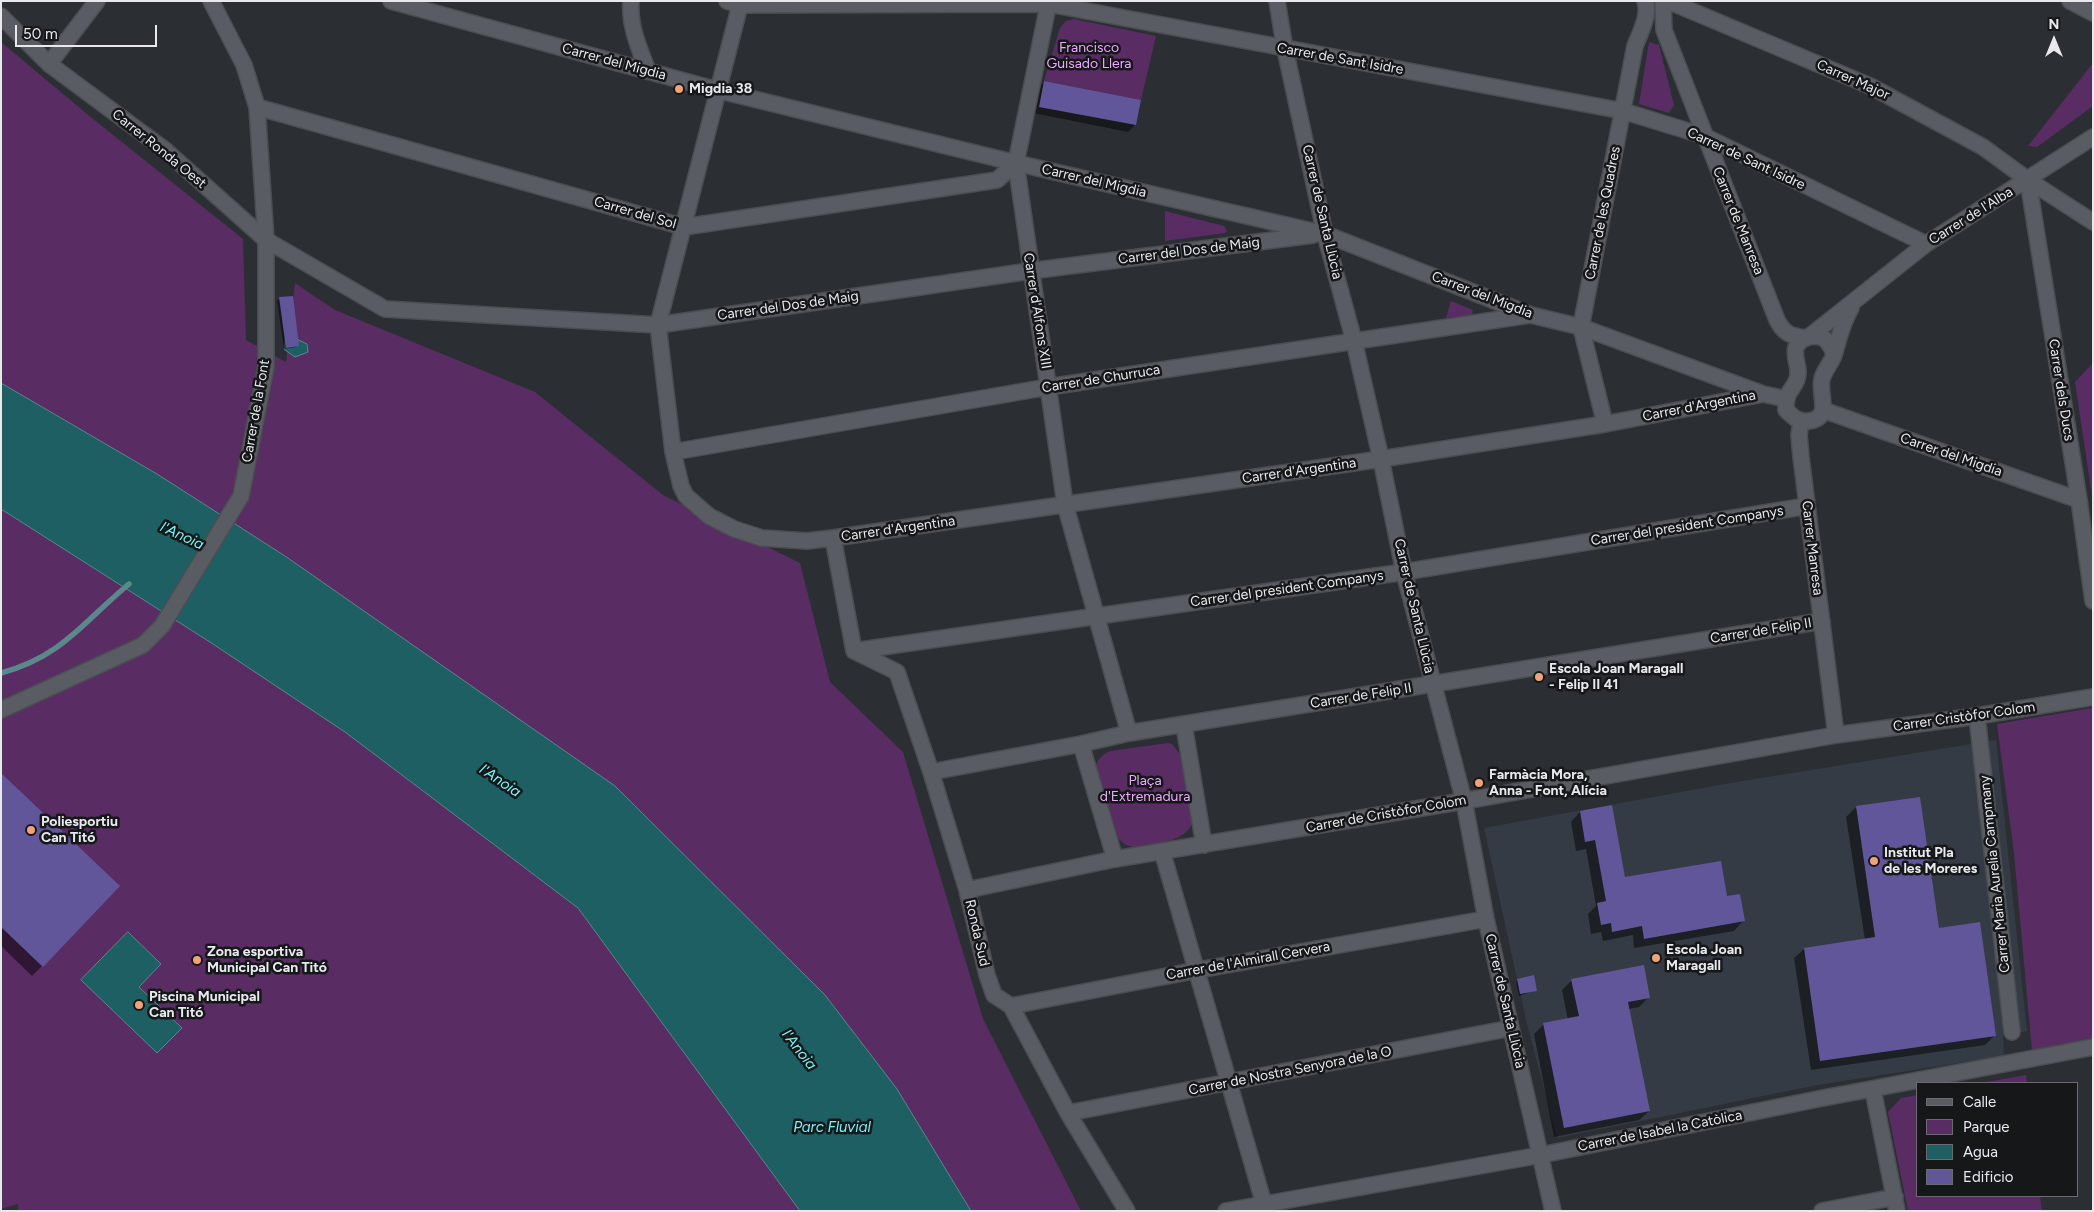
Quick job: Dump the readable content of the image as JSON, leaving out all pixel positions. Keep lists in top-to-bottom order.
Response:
{
  "streets": {
    "street": [
      "Carrer de Sant Isidre",
      "Carrer del Migdia",
      "Carrer Major",
      "Carrer Ronda Oest",
      "Carrer de Santa Llùcia",
      "Carrer del Sol",
      "Carrer de les Quadres",
      "Carrer de l'Alba",
      "Carrer de Manresa",
      "Carrer del Dos de Maig",
      "Carrer d'Alfons XIII",
      "Carrer de Churruca",
      "Carrer dels Ducs",
      "Carrer d'Argentina",
      "Carrer de la Font",
      "Carrer del president Companys",
      "Carrer Manresa",
      "Carrer de Felip II",
      "Carrer Cristòfor Colom",
      "Carrer de Cristòfor Colom",
      "Carrer Maria Aurelia Campmany",
      "Ronda Sud",
      "Carrer de l'Almirall Cervera",
      "Carrer de Nostra Senyora de la O",
      "Carrer de Isabel la Catòlica"
    ]
  },
  "crossings": [
    ["Carrer de Sant Isidre", "Carrer de Santa Llùcia"],
    ["Carrer de Sant Isidre", "Carrer de les Quadres"],
    ["Carrer de Sant Isidre", "Carrer de l'Alba"],
    ["Carrer de Sant Isidre", "Carrer de Manresa"],
    ["Carrer de Sant Isidre", "Carrer d'Alfons XIII"],
    ["Carrer del Migdia", "Carrer de Santa Llùcia"],
    ["Carrer del Migdia", "Carrer del Sol"],
    ["Carrer del Migdia", "Carrer de les Quadres"],
    ["Carrer del Migdia", "Carrer de l'Alba"],
    ["Carrer del Migdia", "Carrer del Dos de Maig"],
    ["Carrer del Migdia", "Carrer d'Alfons XIII"],
    ["Carrer del Migdia", "Carrer de Churruca"],
    ["Carrer del Migdia", "Carrer dels Ducs"],
    ["Carrer del Migdia", "Carrer d'Argentina"],
    ["Carrer Major", "Carrer de l'Alba"],
    ["Carrer Major", "Carrer dels Ducs"],
    ["Carrer Ronda Oest", "Carrer del Dos de Maig"],
    ["Carrer Ronda Oest", "Carrer de la Font"],
    ["Carrer de Santa Llùcia", "Carrer del Dos de Maig"],
    ["Carrer de Santa Llùcia", "Carrer de Churruca"],
    ["Carrer de Santa Llùcia", "Carrer d'Argentina"],
    ["Carrer de Santa Llùcia", "Carrer del president Companys"],
    ["Carrer de Santa Llùcia", "Carrer de Felip II"],
    ["Carrer de Santa Llùcia", "Carrer de Cristòfor Colom"],
    ["Carrer de Santa Llùcia", "Carrer de l'Almirall Cervera"],
    ["Carrer de Santa Llùcia", "Carrer de Nostra Senyora de la O"],
    ["Carrer de Santa Llùcia", "Carrer de Isabel la Catòlica"],
    ["Carrer del Sol", "Carrer d'Alfons XIII"],
    ["Carrer del Sol", "Carrer de la Font"],
    ["Carrer de les Quadres", "Carrer d'Argentina"],
    ["Carrer de l'Alba", "Carrer de Manresa"],
    ["Carrer de l'Alba", "Carrer dels Ducs"],
    ["Carrer del Dos de Maig", "Carrer d'Alfons XIII"],
    ["Carrer del Dos de Maig", "Carrer d'Argentina"],
    ["Carrer del Dos de Maig", "Carrer de la Font"],
    ["Carrer d'Alfons XIII", "Carrer de Churruca"],
    ["Carrer d'Alfons XIII", "Carrer d'Argentina"],
    ["Carrer d'Alfons XIII", "Carrer del president Companys"],
    ["Carrer d'Alfons XIII", "Carrer de Felip II"],
    ["Carrer de Churruca", "Carrer d'Argentina"],
    ["Carrer del president Companys", "Carrer Manresa"],
    ["Carrer del president Companys", "Ronda Sud"],
    ["Carrer Manresa", "Carrer de Felip II"],
    ["Carrer Manresa", "Carrer Cristòfor Colom"],
    ["Carrer Manresa", "Carrer de Cristòfor Colom"],
    ["Carrer de Felip II", "Ronda Sud"],
    ["Carrer Cristòfor Colom", "Carrer de Cristòfor Colom"],
    ["Carrer Cristòfor Colom", "Carrer Maria Aurelia Campmany"],
    ["Carrer de Cristòfor Colom", "Ronda Sud"],
    ["Ronda Sud", "Carrer de l'Almirall Cervera"],
    ["Ronda Sud", "Carrer de Nostra Senyora de la O"]
  ],
  "water": ["l'Anoia", "Parc Fluvial"],
  "parks": ["Francisco Guisado Llera", "Plaça d'Extremadura"],
  "places": [
    "Migdia 38",
    "Escola Joan Maragall - Felip II 41",
    "Farmàcia Mora, Anna - Font, Alícia",
    "Poliesportiu Can Titó",
    "Institut Pla de les Moreres",
    "Escola Joan Maragall",
    "Zona esportiva Municipal Can Titó",
    "Piscina Municipal Can Titó"
  ],
  "legend": [
    "Calle",
    "Parque",
    "Agua",
    "Edificio"
  ],
  "scale_bar": "50 m",
  "north": "top"
}
